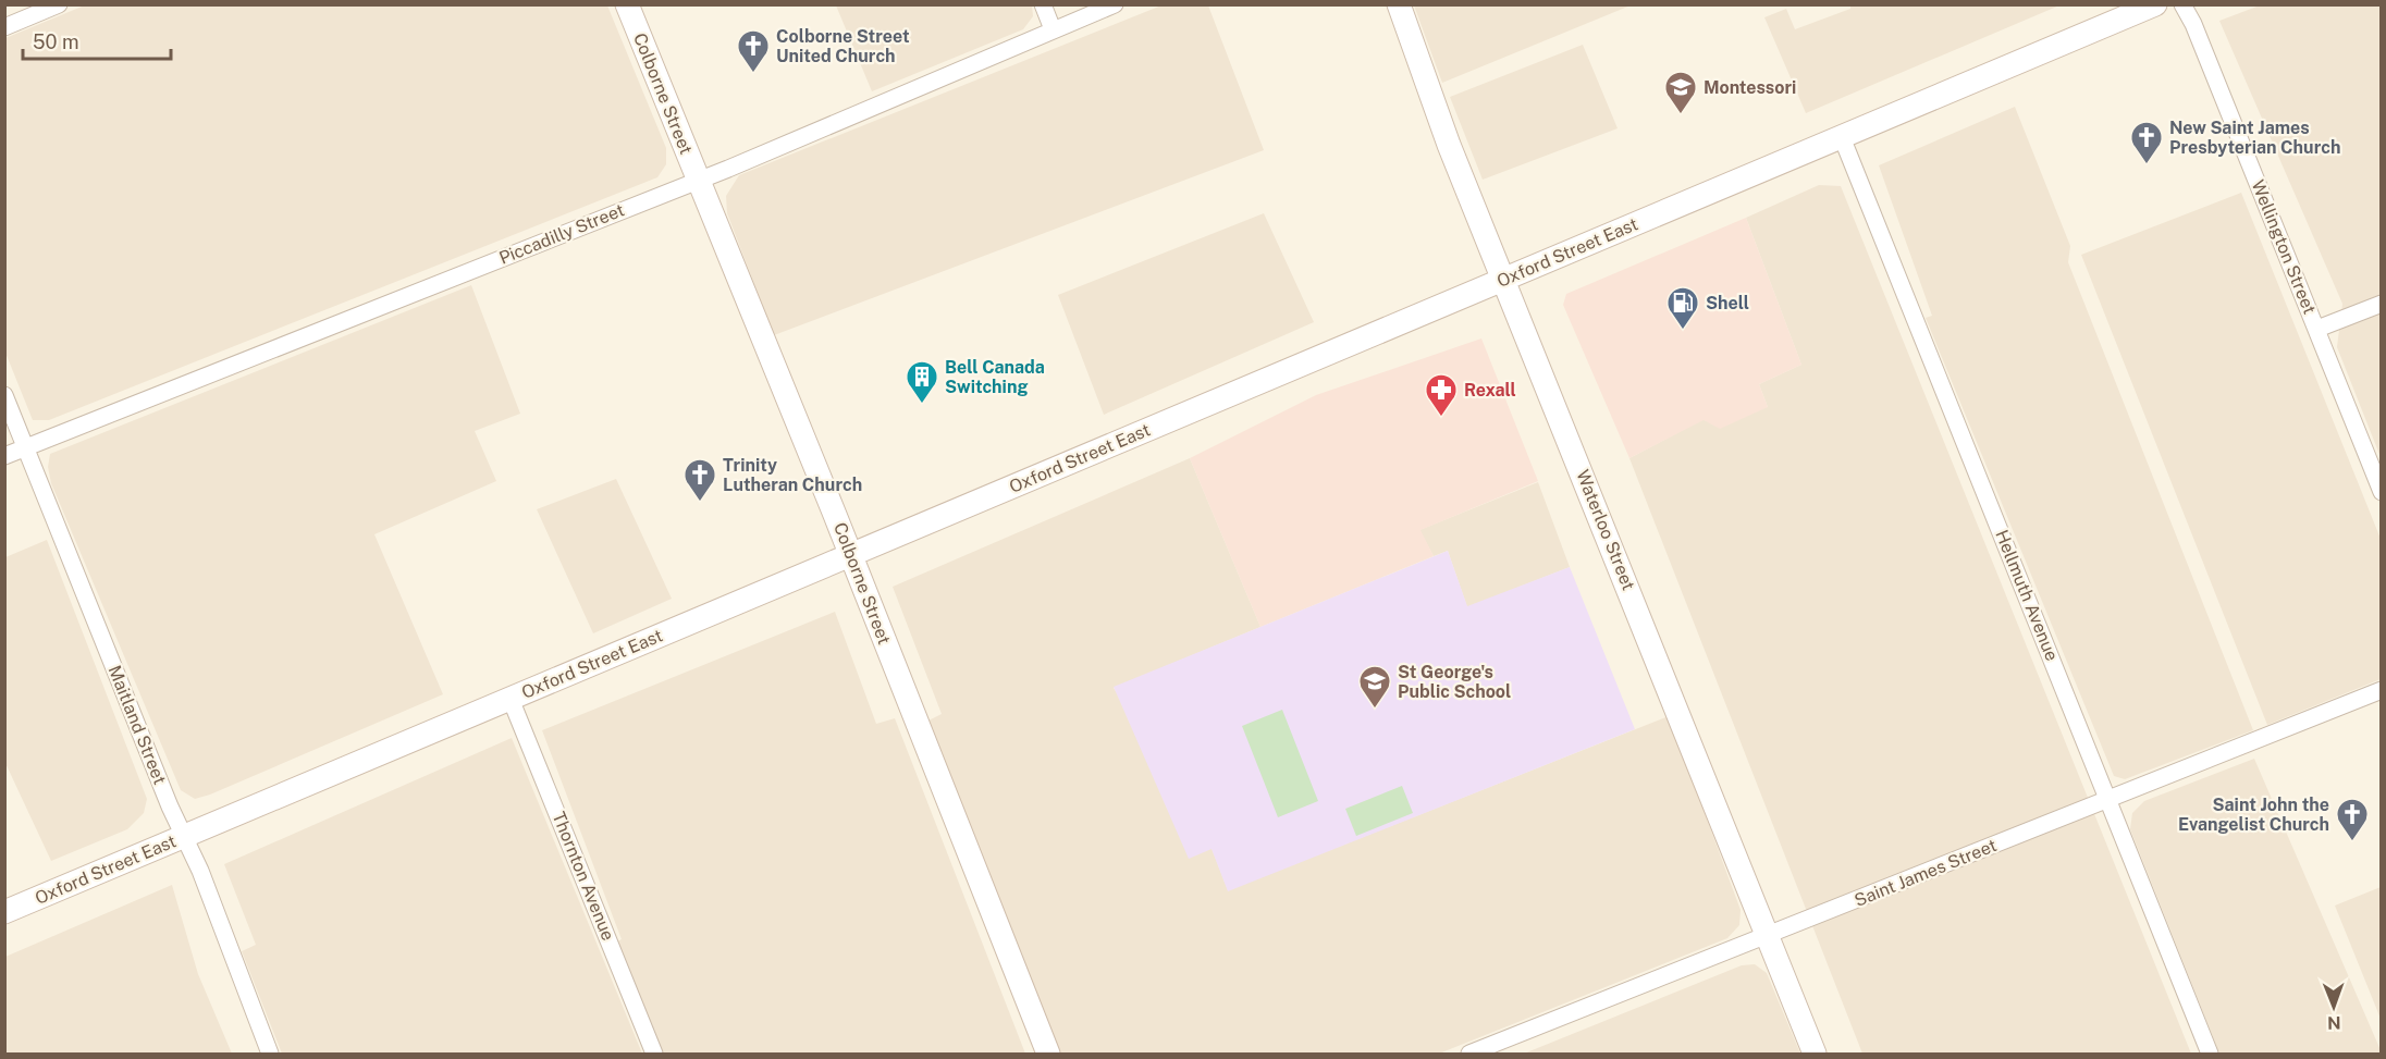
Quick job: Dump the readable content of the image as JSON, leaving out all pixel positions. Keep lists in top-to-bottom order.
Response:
{
  "streets": {
    "main road": ["Colborne Street", "Oxford Street East", "Waterloo Street"],
    "street": [
      "Piccadilly Street",
      "Wellington Street",
      "Hellmuth Avenue",
      "Maitland Street",
      "Saint James Street",
      "Thornton Avenue"
    ]
  },
  "crossings": [
    ["Colborne Street", "Piccadilly Street"],
    ["Colborne Street", "Oxford Street East"],
    ["Piccadilly Street", "Maitland Street"],
    ["Oxford Street East", "Waterloo Street"],
    ["Oxford Street East", "Hellmuth Avenue"],
    ["Oxford Street East", "Maitland Street"],
    ["Oxford Street East", "Thornton Avenue"],
    ["Waterloo Street", "Saint James Street"],
    ["Hellmuth Avenue", "Saint James Street"]
  ],
  "places": {
    "church": [
      "Colborne Street United Church",
      "New Saint James Presbyterian Church",
      "Trinity Lutheran Church",
      "Saint John the Evangelist Church"
    ],
    "school or university": ["Montessori", "St George's Public School"],
    "fuel station": ["Shell"],
    "building": ["Bell Canada Switching"],
    "pharmacy": ["Rexall"]
  },
  "scale_bar": "50 m",
  "north": "bottom"
}
